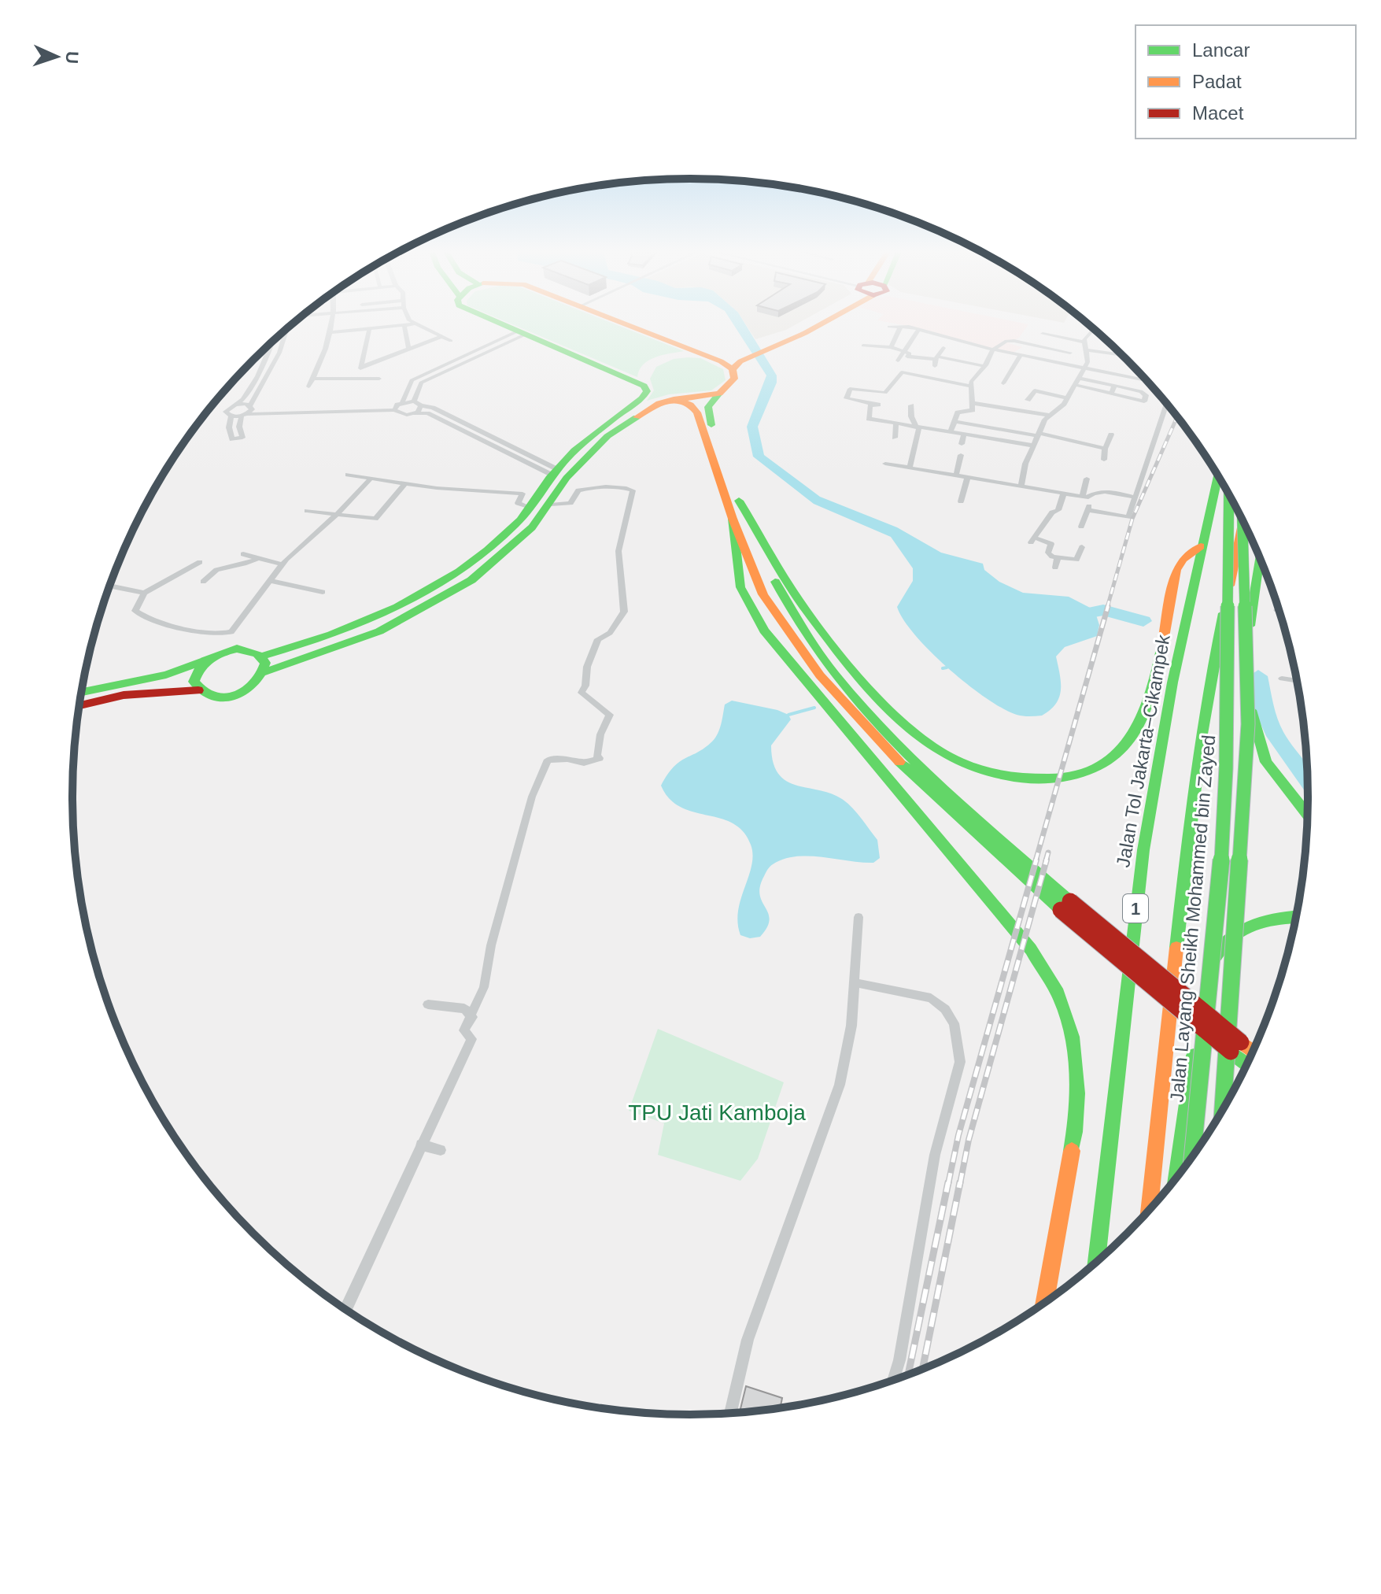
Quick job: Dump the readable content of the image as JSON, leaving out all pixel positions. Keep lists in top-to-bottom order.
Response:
{
  "streets": {
    "main road": ["Jalan Tol Jakarta–Cikampek", "1", "Jalan Layang Sheikh Mohammed bin Zayed"]
  },
  "parks": ["TPU Jati Kamboja"],
  "legend": ["Lancar", "Padat", "Macet"],
  "north": "right"
}
